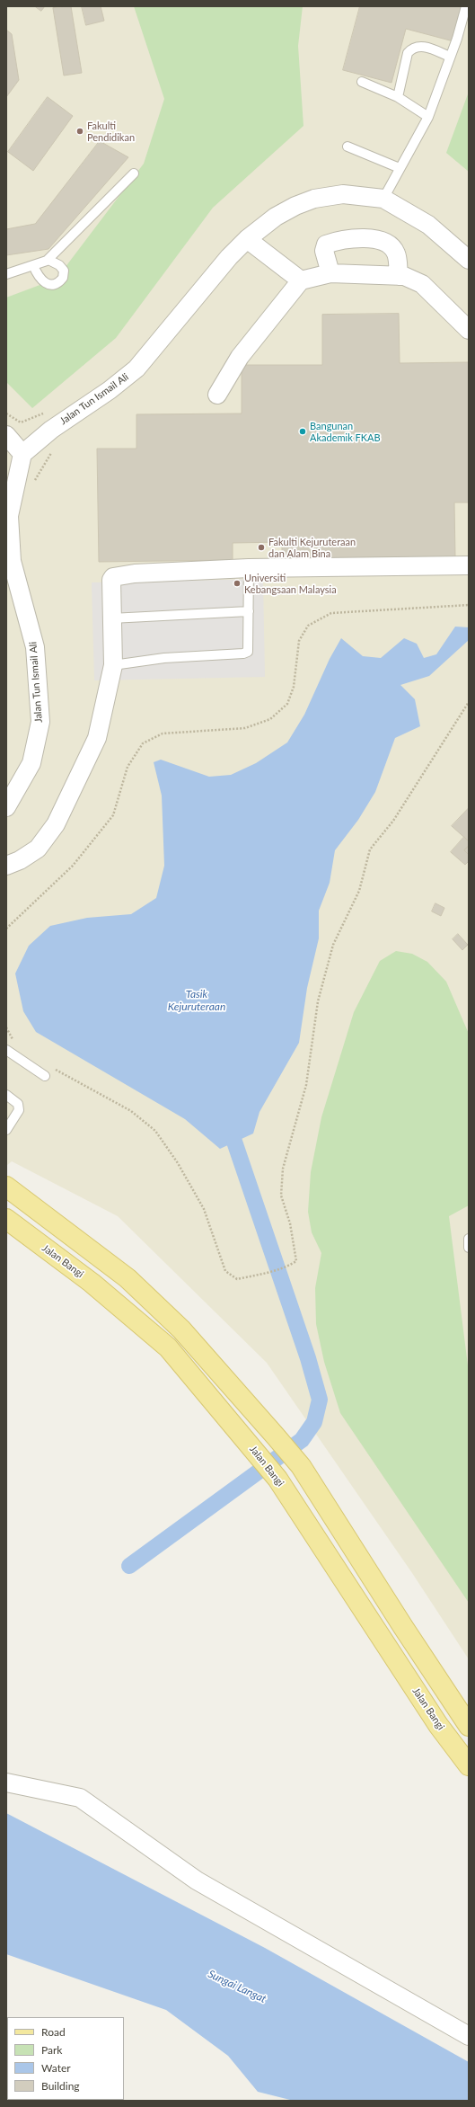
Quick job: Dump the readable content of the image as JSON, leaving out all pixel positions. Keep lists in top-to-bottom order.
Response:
{
  "streets": {
    "main road": ["Jalan Bangi"],
    "street": ["Jalan Tun Ismail Ali"]
  },
  "water": ["Tasik Kejuruteraan", "Sungai Langat"],
  "places": [
    "Fakulti Pendidikan",
    "Bangunan Akademik FKAB",
    "Fakulti Kejuruteraan dan Alam Bina",
    "Universiti Kebangsaan Malaysia"
  ],
  "legend": [
    "Road",
    "Park",
    "Water",
    "Building"
  ]
}
